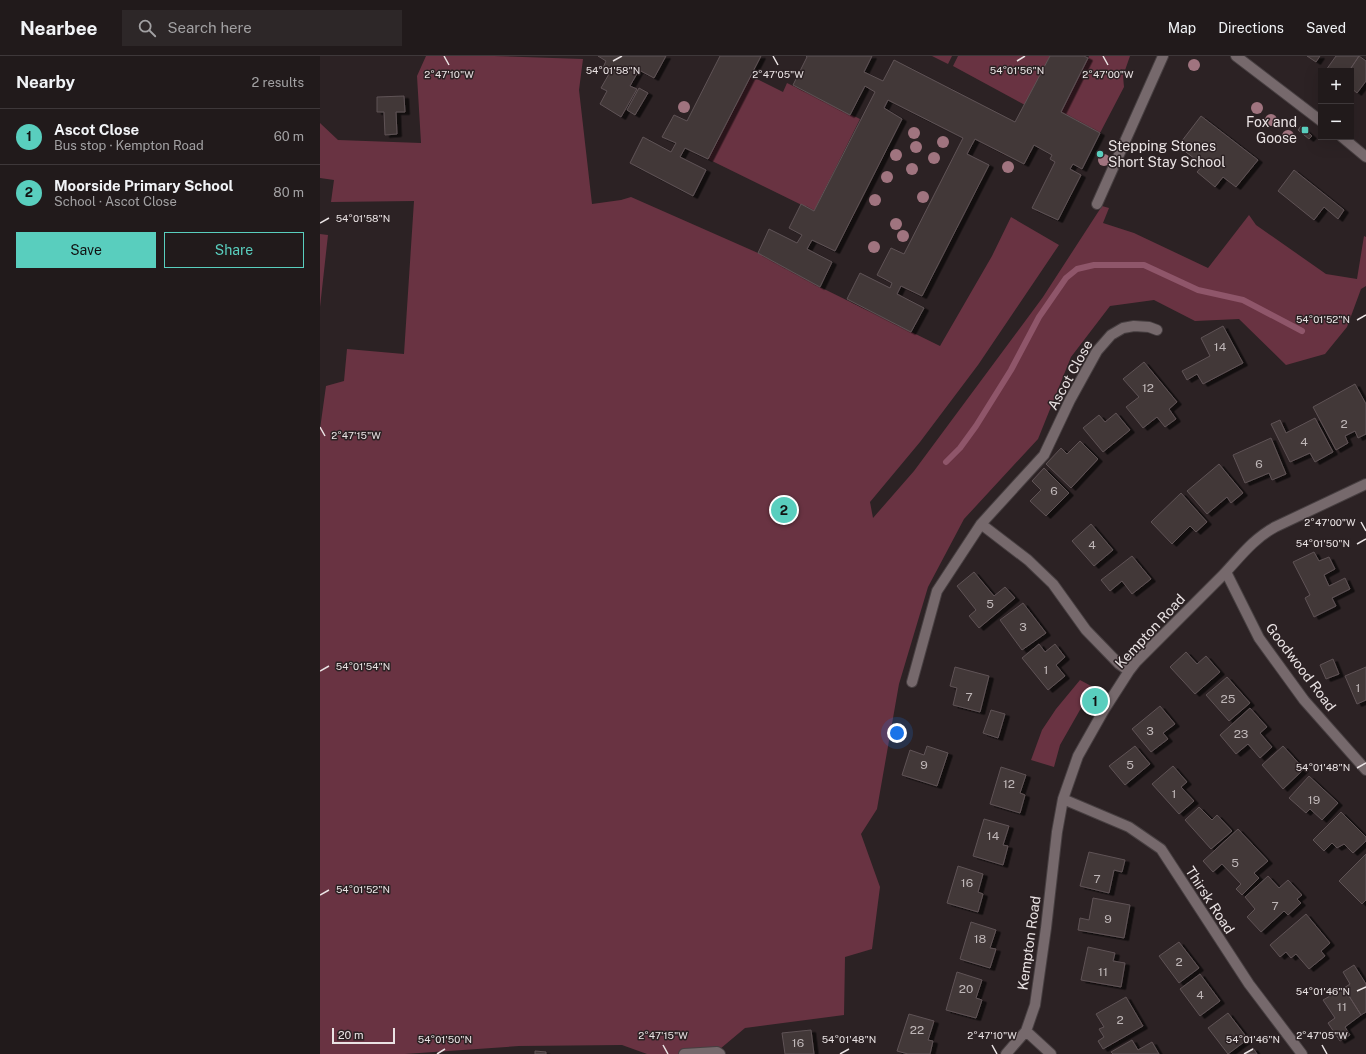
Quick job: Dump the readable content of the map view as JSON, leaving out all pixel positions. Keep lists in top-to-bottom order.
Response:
{
  "streets": {
    "street": [
      "Ascot Close",
      "Kempton Road",
      "Goodwood Road",
      "Thirsk Road"
    ]
  },
  "crossings": [
    ["Kempton Road", "Goodwood Road"],
    ["Kempton Road", "Thirsk Road"]
  ],
  "places": {
    "transit": ["Fox and Goose"],
    "other": ["Stepping Stones Short Stay School"]
  },
  "house_numbers": [
    "14",
    "12",
    "2",
    "4",
    "6",
    "6",
    "4",
    "5",
    "3",
    "1",
    "1",
    "7",
    "25",
    "3",
    "23",
    "9",
    "5",
    "12",
    "1",
    "19",
    "14",
    "5",
    "7",
    "16",
    "7",
    "9",
    "18",
    "2",
    "11",
    "20",
    "4",
    "11",
    "2",
    "22",
    "16"
  ],
  "scale_bar": "20 m",
  "page": {
    "header": "Nearbee",
    "search": "Search here",
    "nav": ["Map", "Directions", "Saved"],
    "heading": ["Nearby", "2 results"],
    "map_buttons": ["+", "−"],
    "list": [
      {
        "mark": "1",
        "name": "Ascot Close",
        "note": "Bus stop · Kempton Road",
        "value": "60 m"
      },
      {
        "mark": "2",
        "name": "Moorside Primary School",
        "note": "School · Ascot Close",
        "value": "80 m"
      }
    ],
    "buttons": ["Save", "Share"],
    "pins": ["2", "1"],
    "scale": "20 m"
  },
  "coordinates": [
    "54°01'58\"N",
    "54°01'56\"N",
    "2°47'10\"W",
    "2°47'05\"W",
    "2°47'00\"W",
    "54°01'52\"N",
    "2°47'15\"W",
    "54°01'50\"N",
    "54°01'54\"N",
    "54°01'48\"N",
    "54°01'46\"N"
  ]
}
